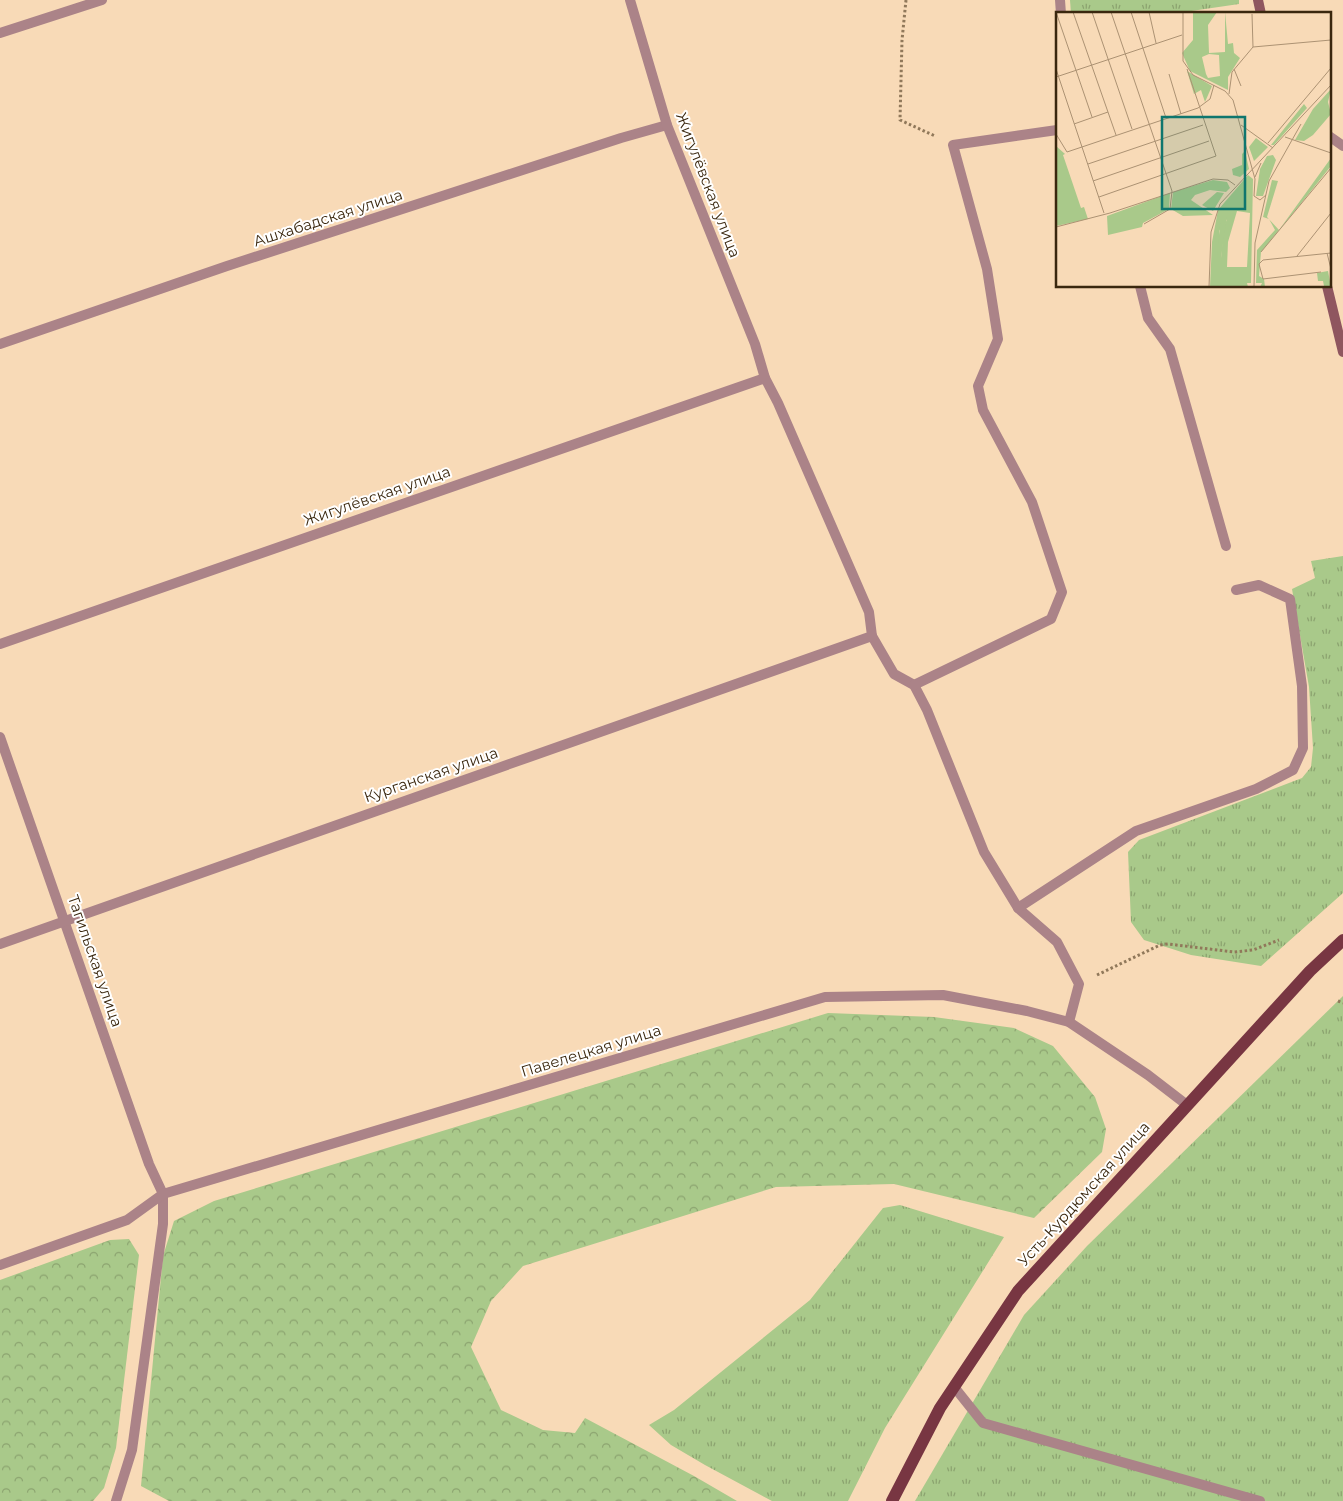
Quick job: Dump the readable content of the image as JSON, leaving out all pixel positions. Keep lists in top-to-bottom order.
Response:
{
  "streets": {
    "main road": ["Усть-Курдюмская улица"],
    "street": [
      "Жигулёвская улица",
      "Ашхабадская улица",
      "Курганская улица",
      "Тагильская улица",
      "Павелецкая улица"
    ]
  },
  "crossings": [
    ["Жигулёвская улица", "Ашхабадская улица"],
    ["Жигулёвская улица", "Курганская улица"],
    ["Курганская улица", "Тагильская улица"],
    ["Тагильская улица", "Павелецкая улица"],
    ["Павелецкая улица", "Усть-Курдюмская улица"]
  ]
}
